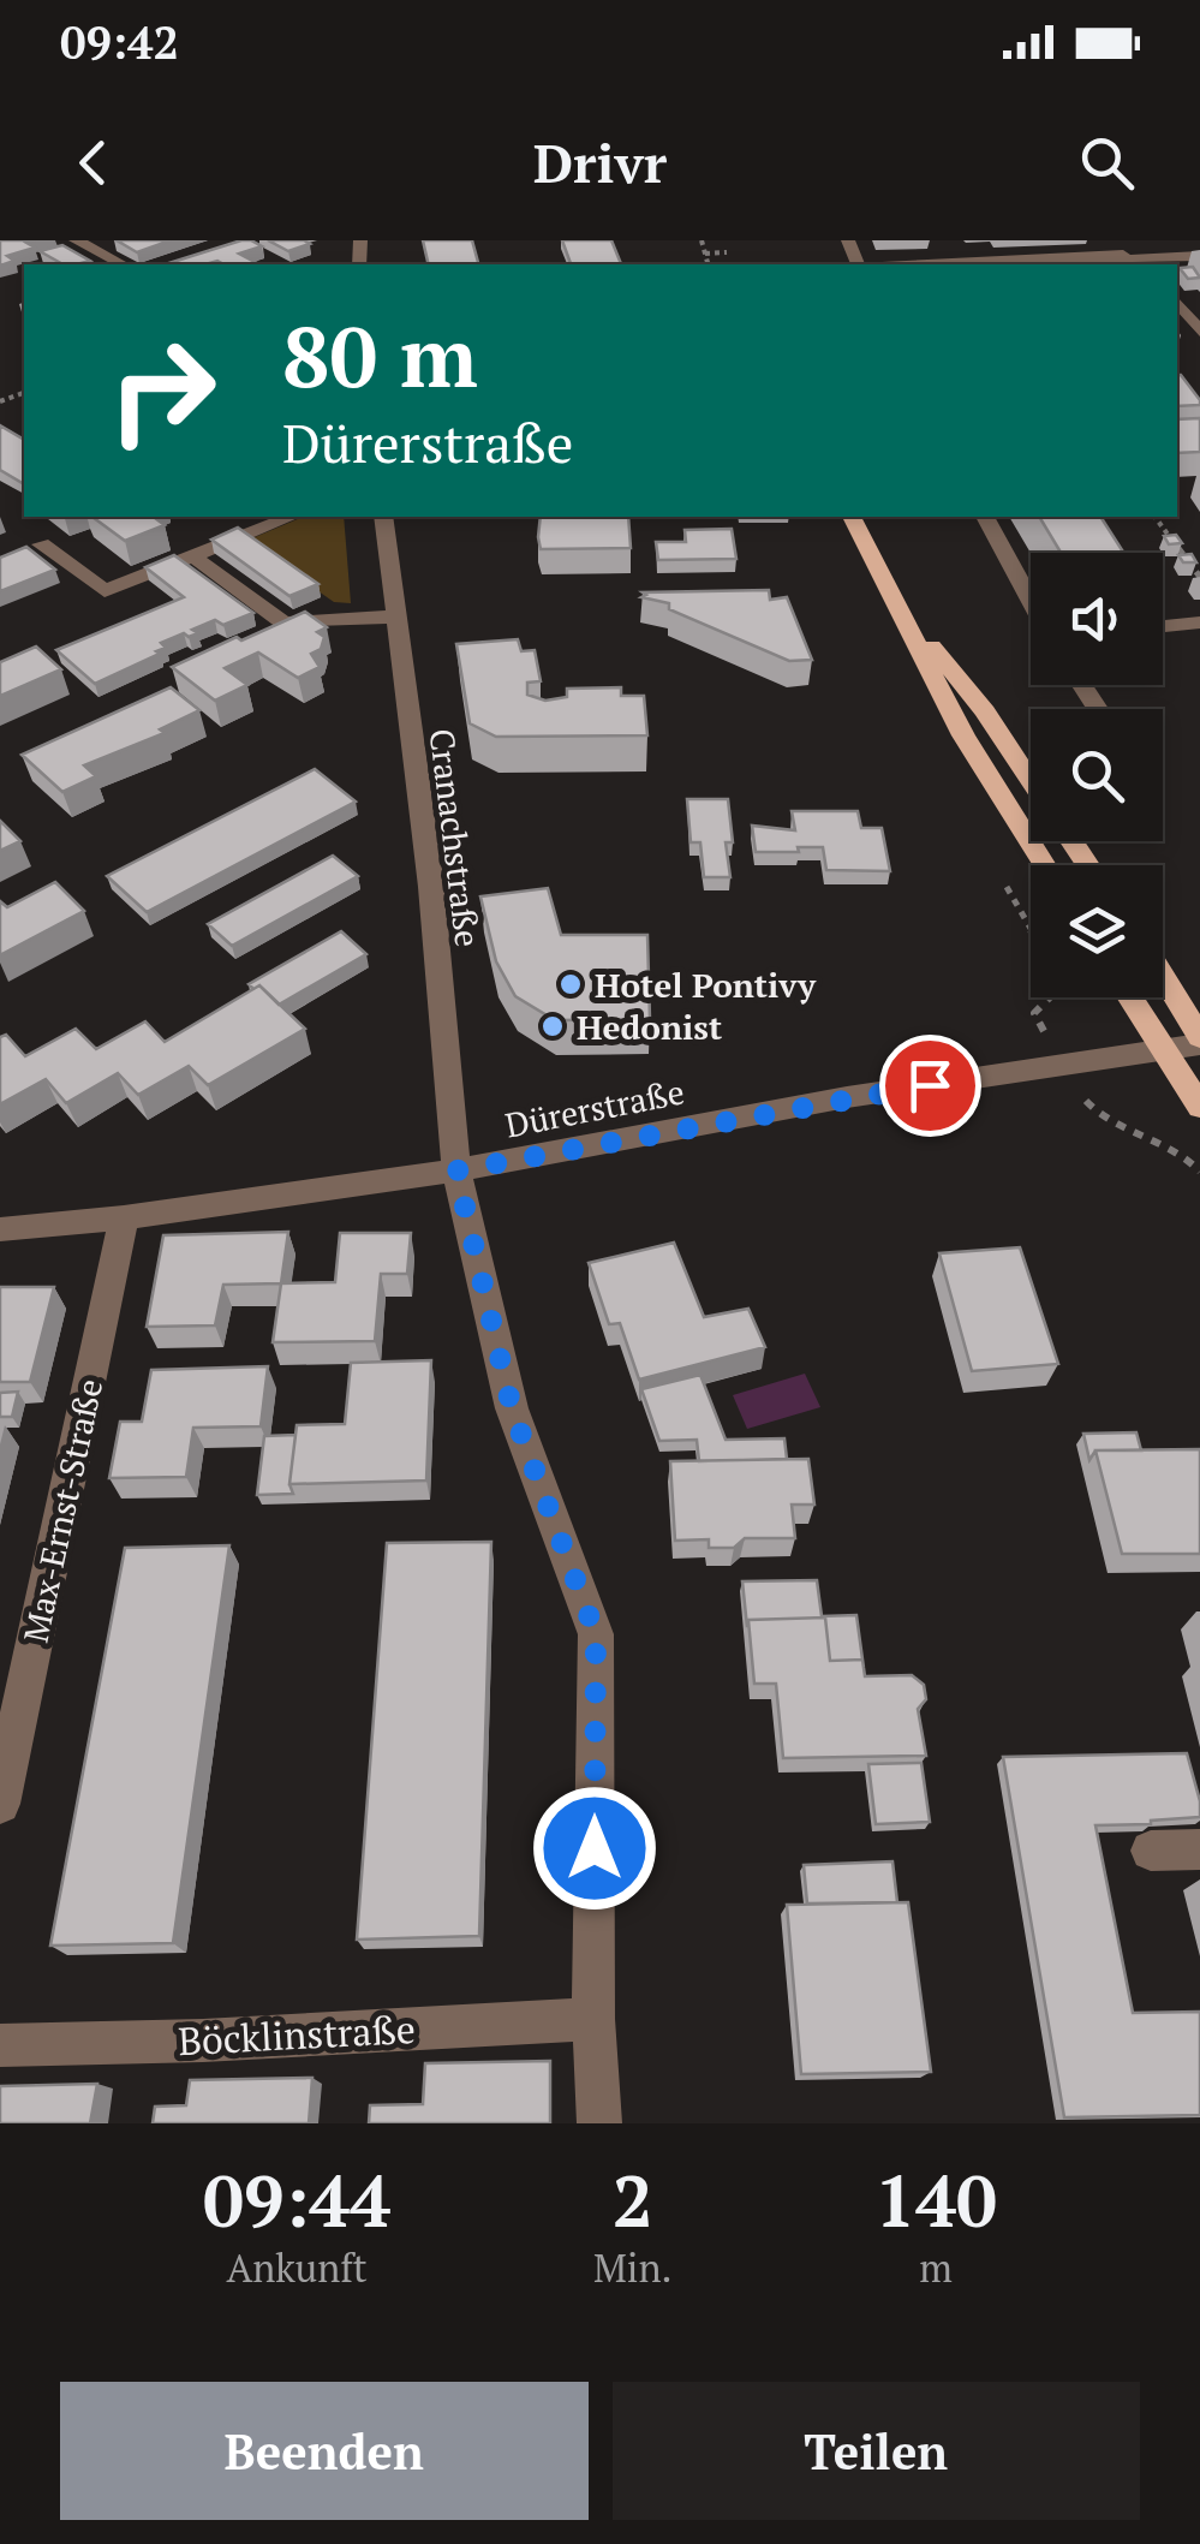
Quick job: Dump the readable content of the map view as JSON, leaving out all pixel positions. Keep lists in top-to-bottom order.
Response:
{
  "streets": {
    "street": [
      "Cranachstraße",
      "Dürerstraße",
      "Max-Ernst-Straße",
      "Böcklinstraße"
    ]
  },
  "crossings": [
    ["Cranachstraße", "Dürerstraße"],
    ["Dürerstraße", "Max-Ernst-Straße"]
  ],
  "places": ["Hotel Pontivy", "Hedonist"],
  "page": {
    "status": "09:42",
    "header": "Drivr",
    "turn": ["80 m", "Dürerstraße"],
    "eta": [
      "09:44",
      "Ankunft",
      "2",
      "Min.",
      "140",
      "m"
    ],
    "buttons": ["Beenden", "Teilen"]
  }
}
